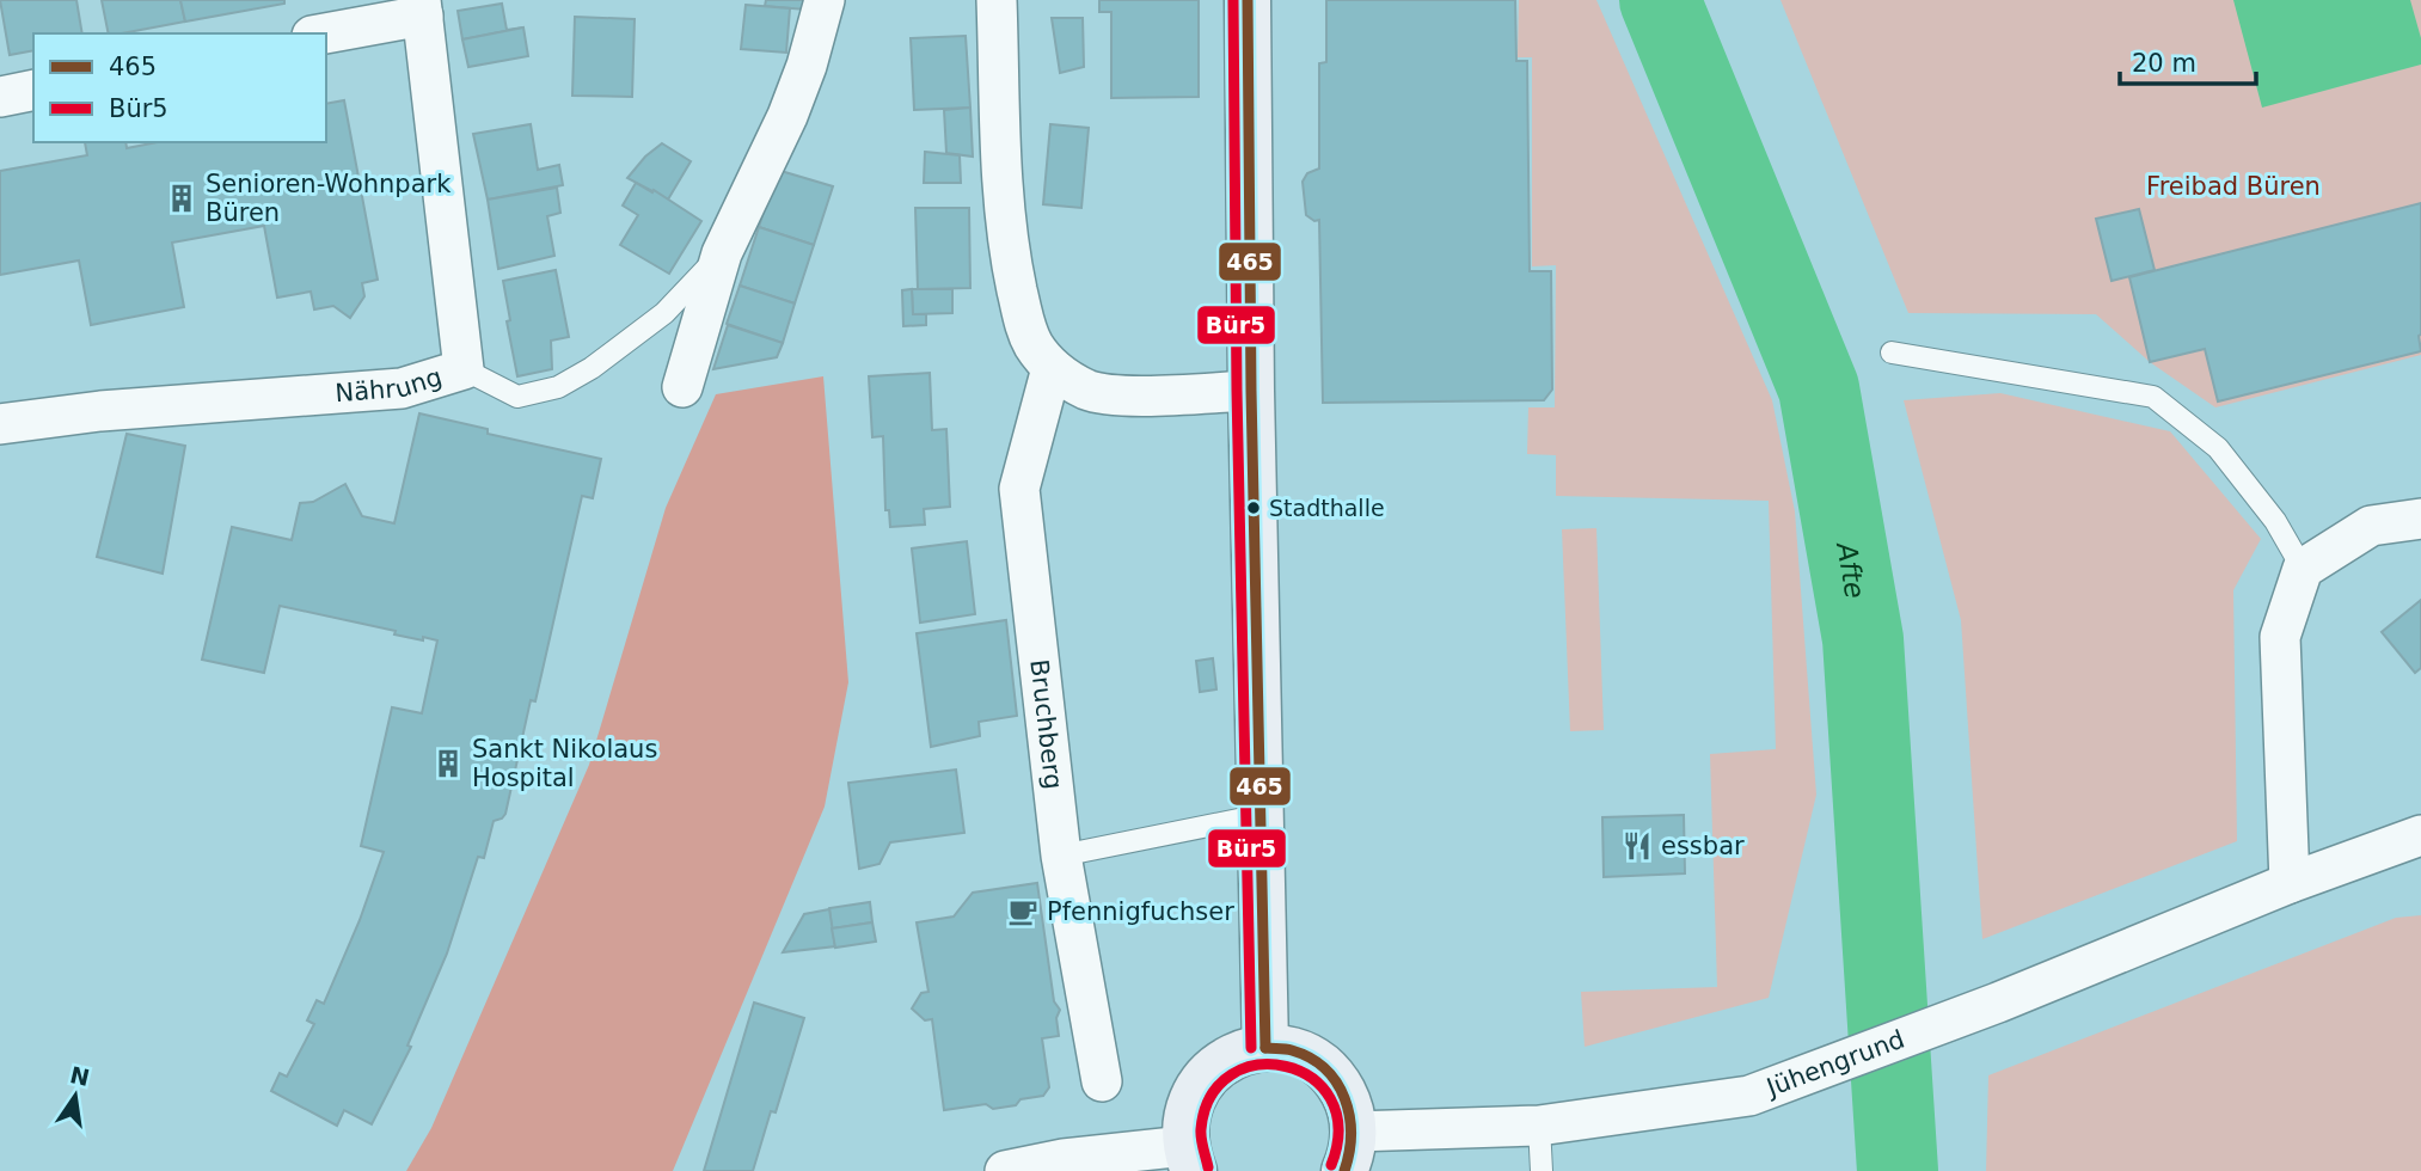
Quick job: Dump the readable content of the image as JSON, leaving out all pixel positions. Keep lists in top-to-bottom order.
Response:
{
  "streets": {
    "street": ["Nährung", "Bruchberg", "Jühengrund"]
  },
  "water": ["Afte"],
  "parks": ["Freibad Büren"],
  "places": {
    "building": ["Senioren-Wohnpark Büren", "Sankt Nikolaus Hospital"],
    "other": ["Stadthalle"],
    "restaurant": ["essbar"],
    "cafe": ["Pfennigfuchser"]
  },
  "lines": ["transit line 465", "transit line Bür5"],
  "legend": ["465", "Bür5"],
  "scale_bar": "20 m",
  "north": "top"
}
